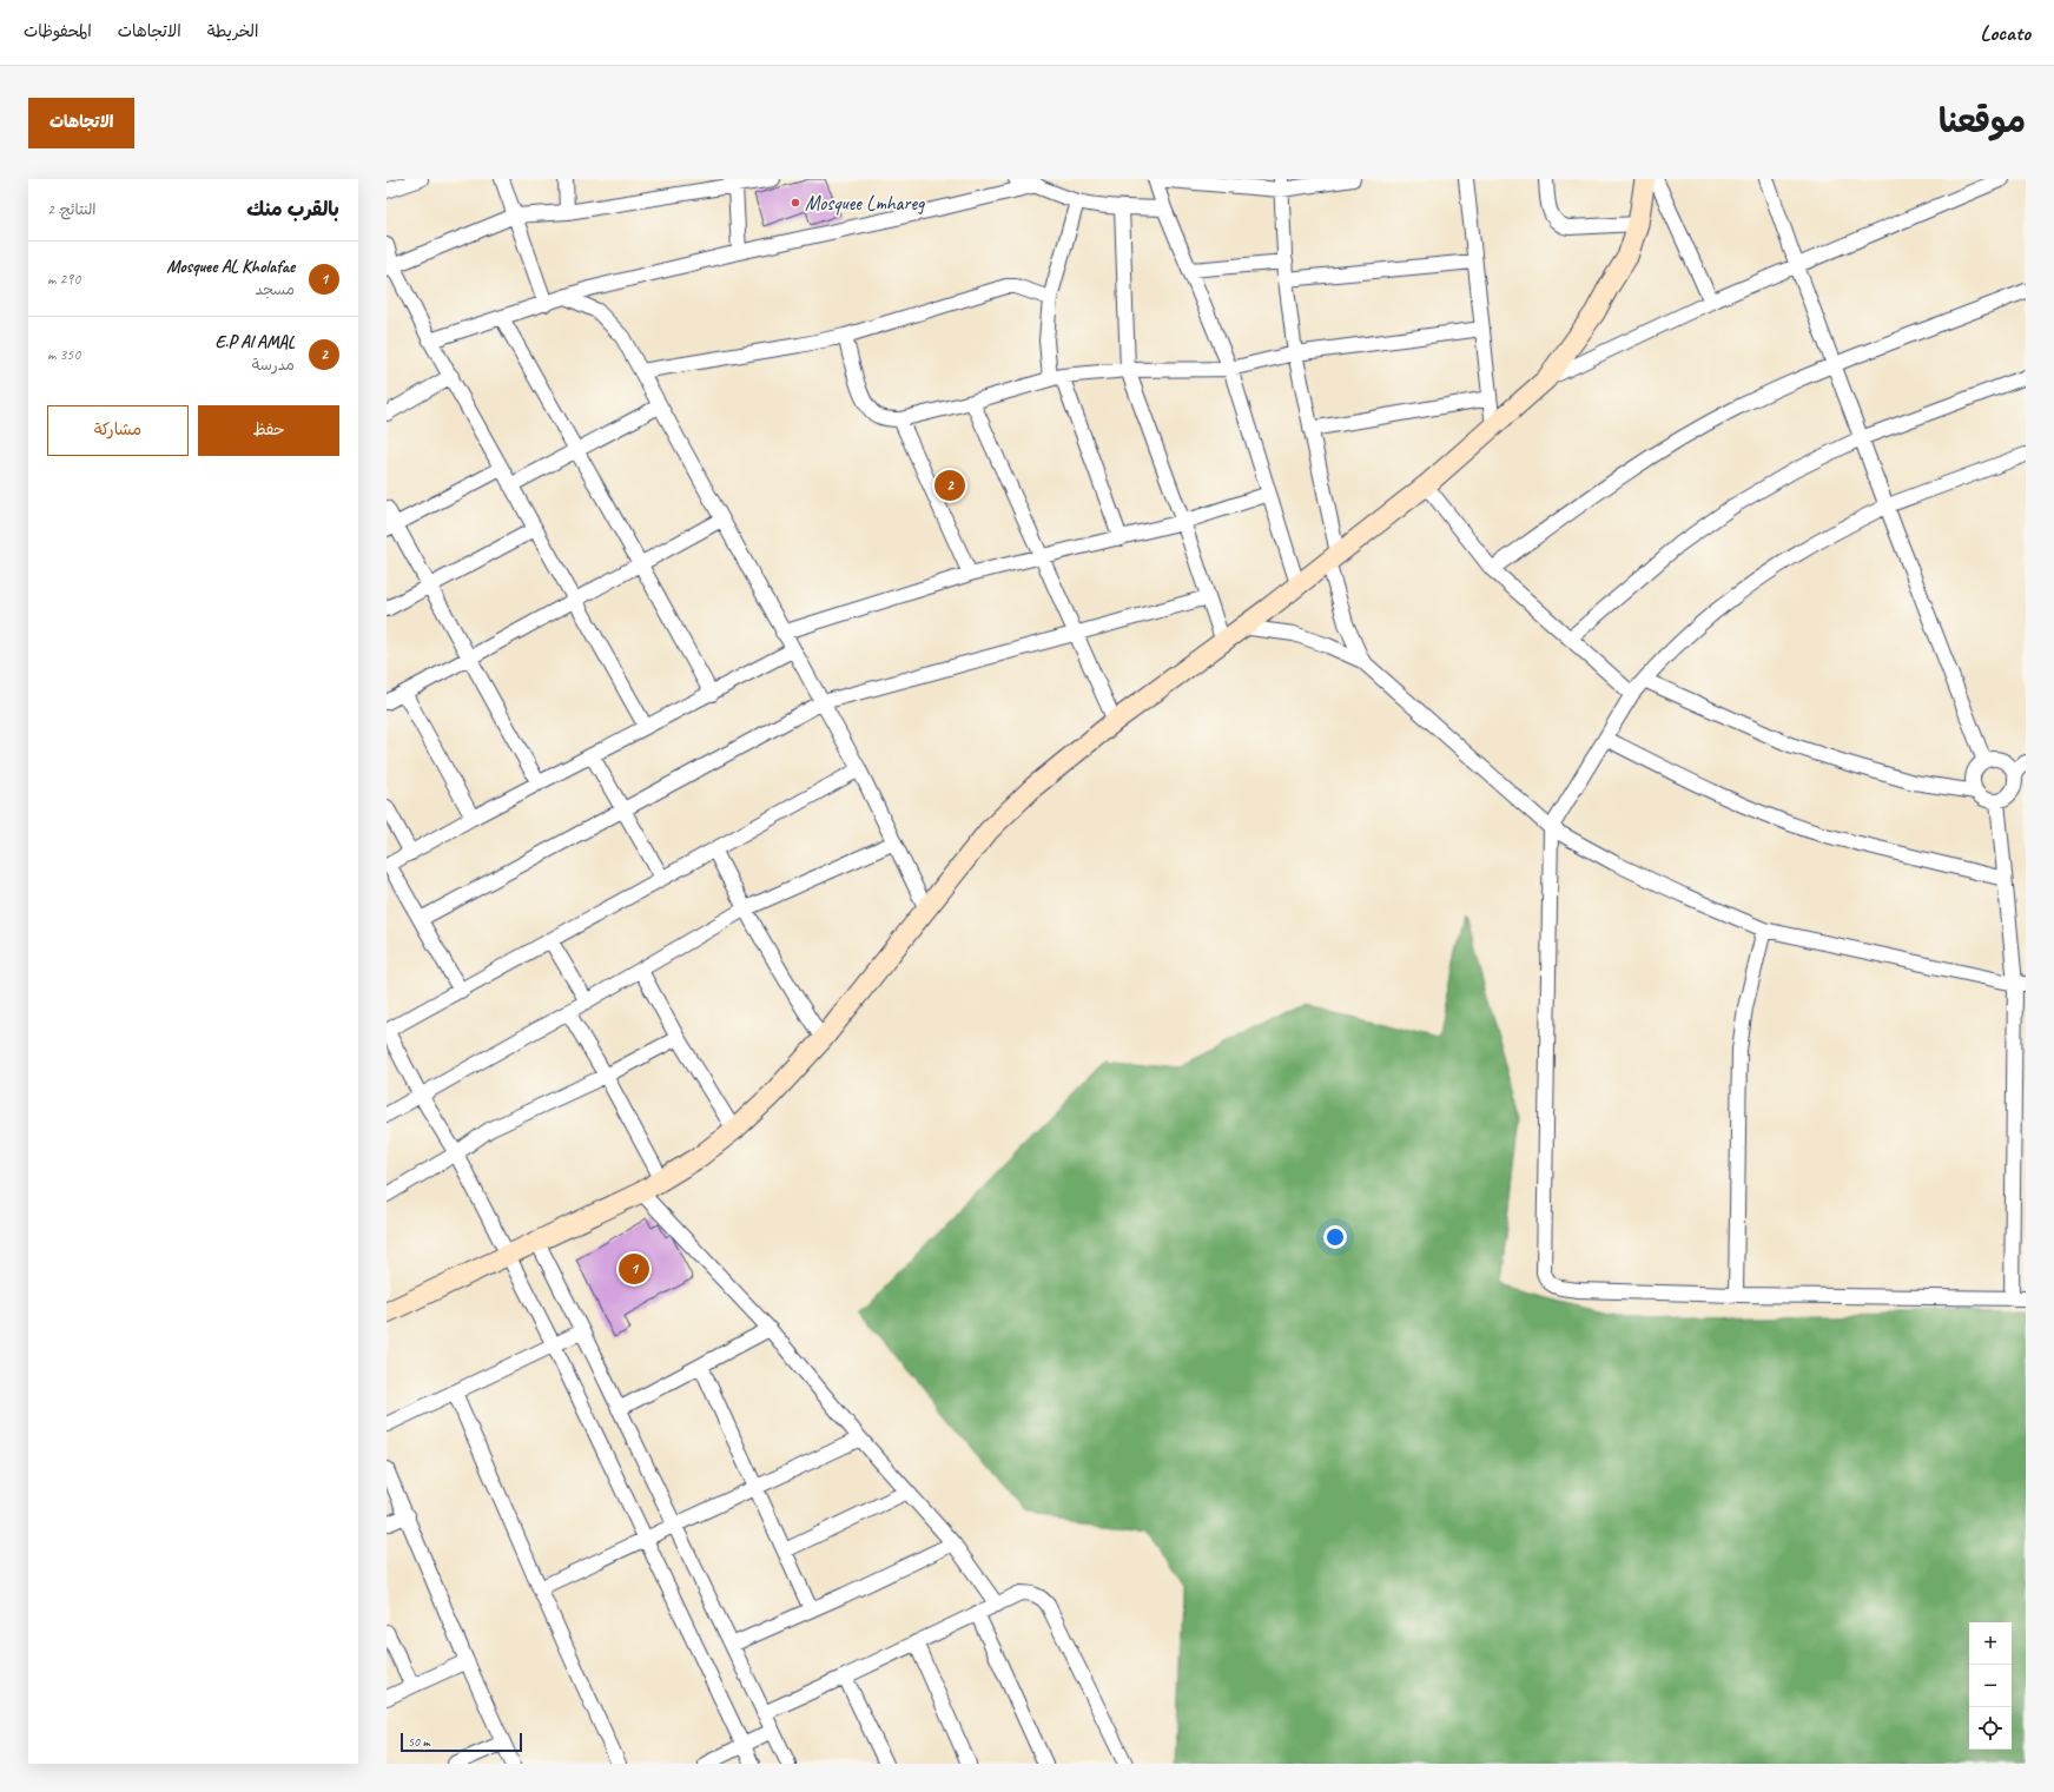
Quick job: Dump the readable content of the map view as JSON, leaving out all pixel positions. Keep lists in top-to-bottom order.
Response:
{
  "places": ["Mosquee Lmhareg"],
  "scale_bar": "50 m",
  "page": {
    "header": "Locato",
    "nav": ["الخريطة", "الاتجاهات", "المحفوظات"],
    "title": "موقعنا",
    "buttons": [
      "الاتجاهات",
      ["حفظ", "مشاركة"]
    ],
    "heading": ["بالقرب منك", "النتائج: 2"],
    "list": [
      {
        "mark": "1",
        "name": "Mosquee AL Kholafae",
        "note": "مسجد",
        "value": "290 m"
      },
      {
        "mark": "2",
        "name": "E.P Al AMAL",
        "note": "مدرسة",
        "value": "350 m"
      }
    ],
    "pins": ["2", "1"],
    "map_buttons": ["+", "−"],
    "scale": "50 m"
  }
}
